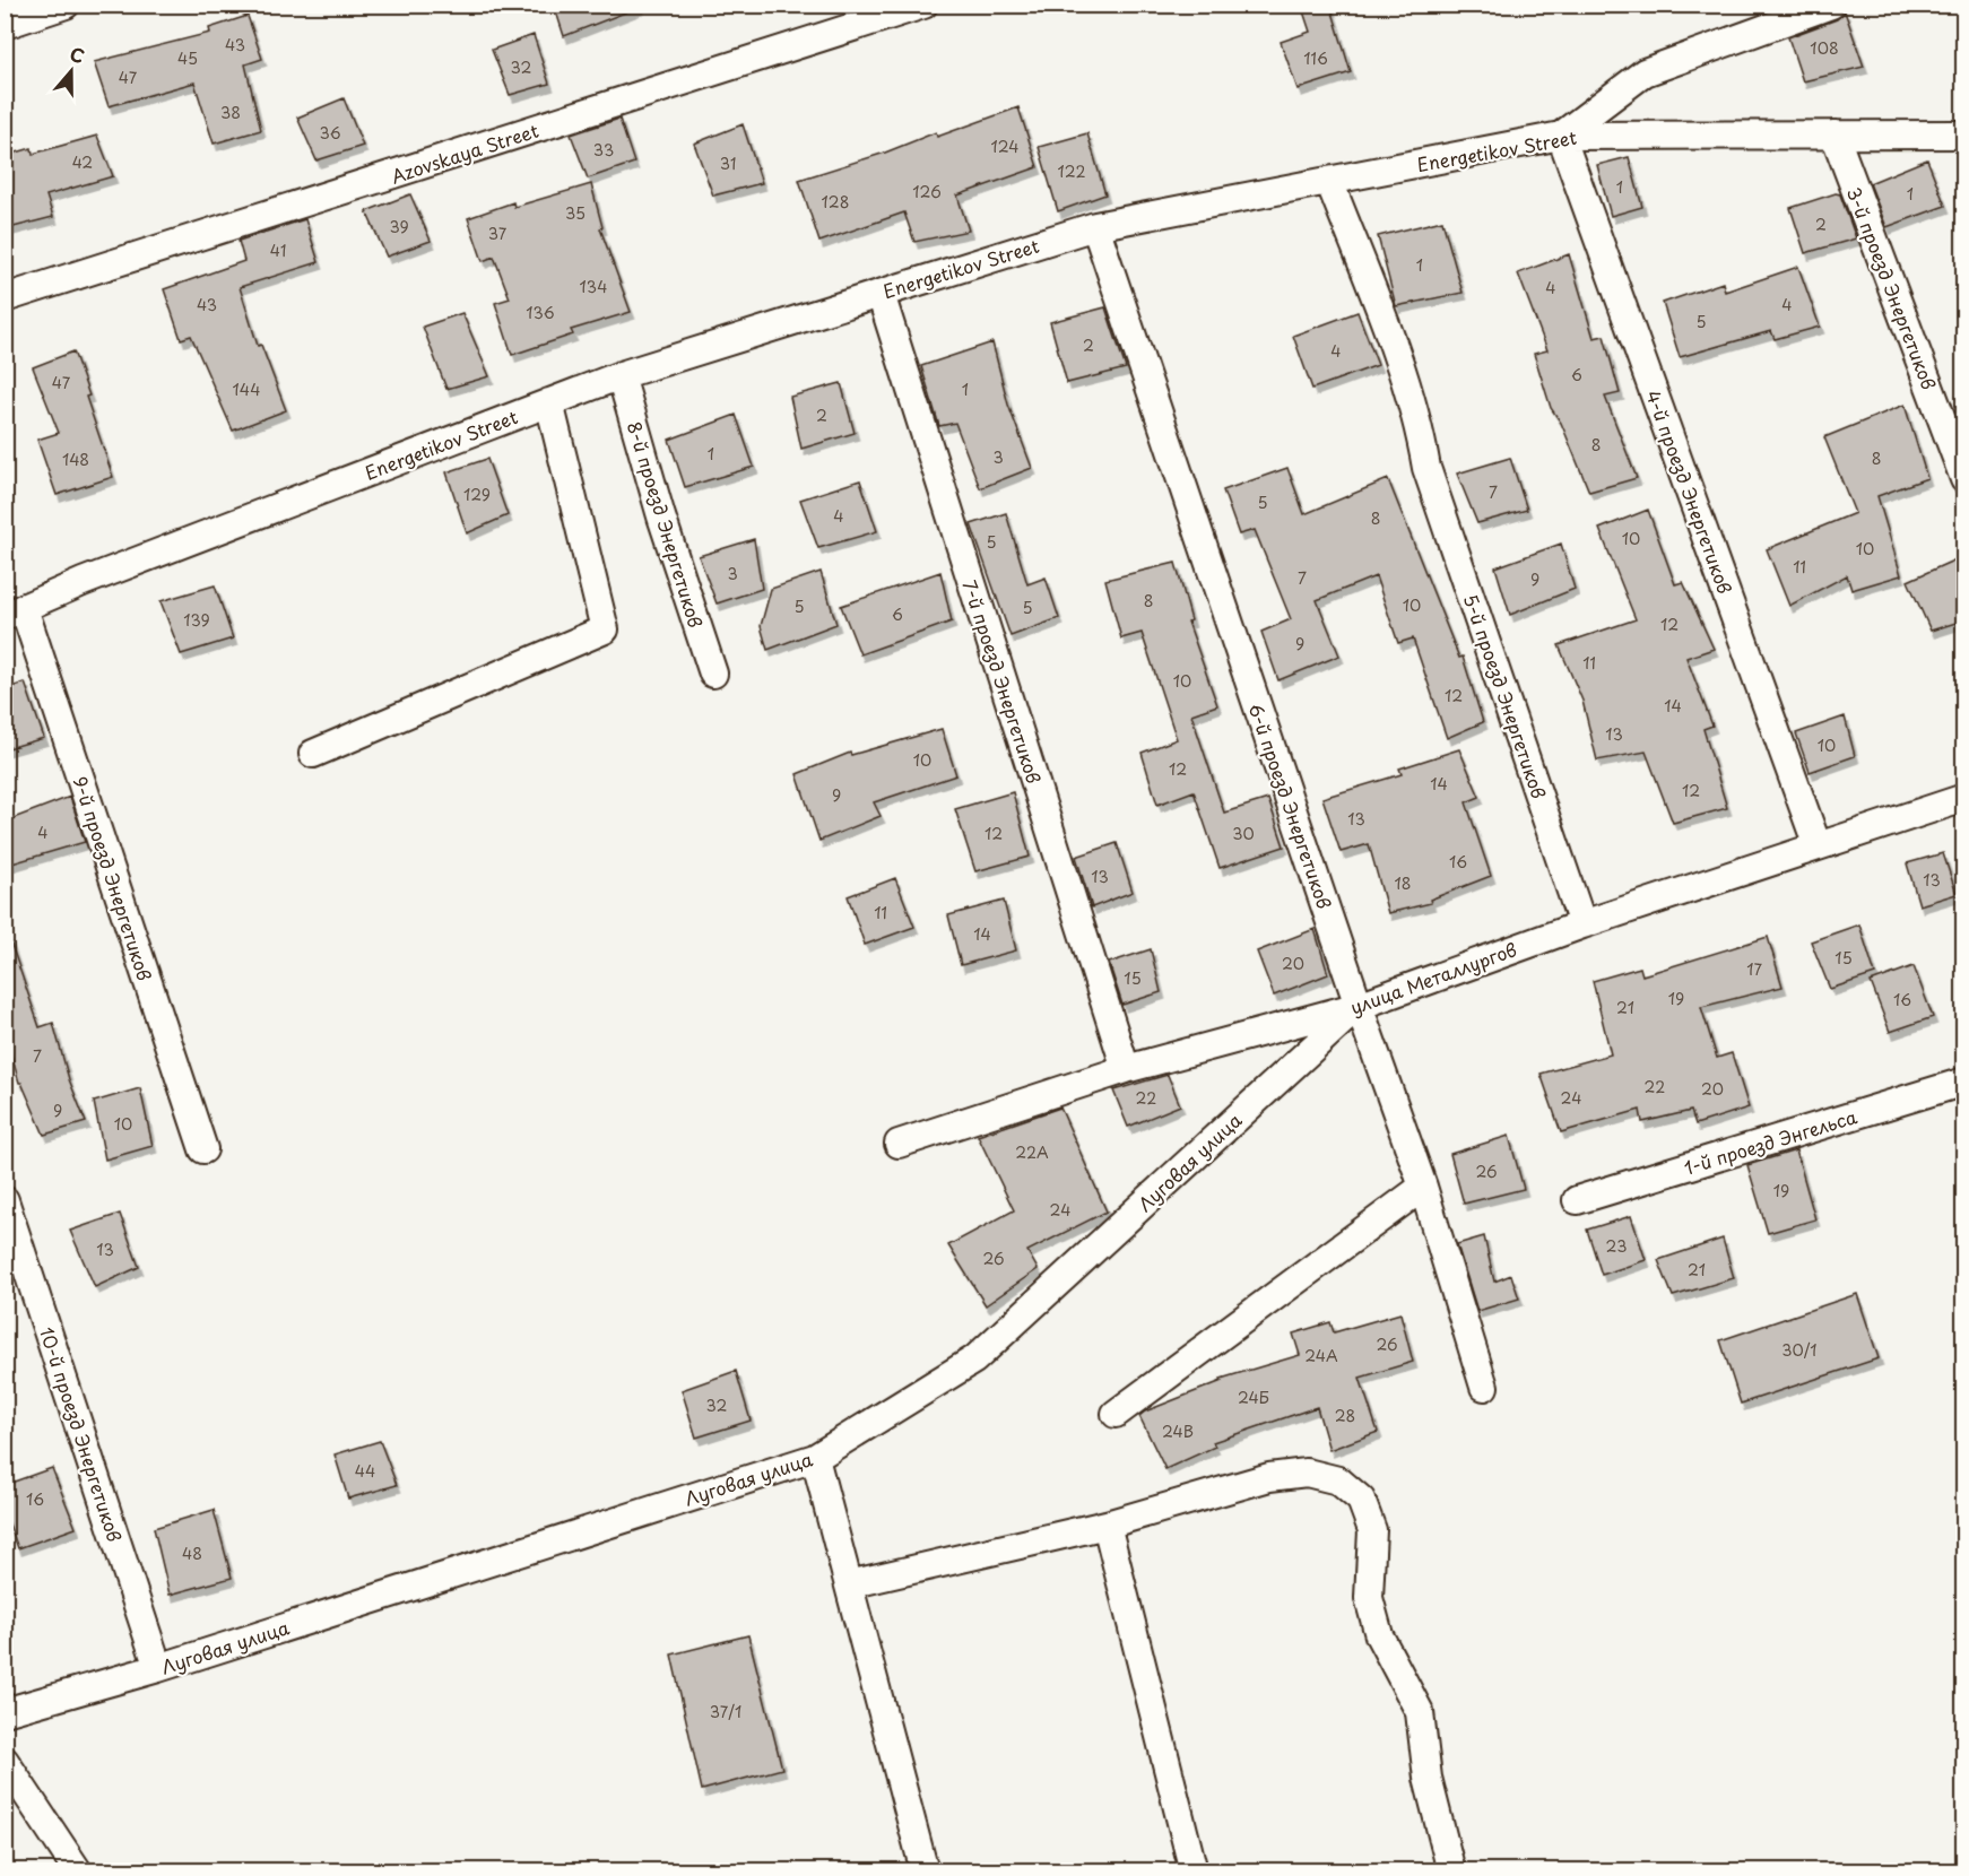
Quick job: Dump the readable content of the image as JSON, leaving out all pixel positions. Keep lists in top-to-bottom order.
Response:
{
  "streets": {
    "street": [
      "Energetikov Street",
      "Azovskaya Street",
      "3-й проезд Энергетиков",
      "4-й проезд Энергетиков",
      "8-й проезд Энергетиков",
      "7-й проезд Энергетиков",
      "5-й проезд Энергетиков",
      "6-й проезд Энергетиков",
      "9-й проезд Энергетиков",
      "улица Металлургов",
      "1-й проезд Энгельса",
      "Луговая улица",
      "10-й проезд Энергетиков"
    ]
  },
  "crossings": [
    ["Energetikov Street", "3-й проезд Энергетиков"],
    ["Energetikov Street", "4-й проезд Энергетиков"],
    ["Energetikov Street", "8-й проезд Энергетиков"],
    ["Energetikov Street", "7-й проезд Энергетиков"],
    ["Energetikov Street", "5-й проезд Энергетиков"],
    ["Energetikov Street", "6-й проезд Энергетиков"],
    ["Energetikov Street", "9-й проезд Энергетиков"],
    ["4-й проезд Энергетиков", "улица Металлургов"],
    ["7-й проезд Энергетиков", "улица Металлургов"],
    ["5-й проезд Энергетиков", "улица Металлургов"],
    ["6-й проезд Энергетиков", "улица Металлургов"],
    ["6-й проезд Энергетиков", "Луговая улица"],
    ["улица Металлургов", "Луговая улица"],
    ["Луговая улица", "10-й проезд Энергетиков"]
  ],
  "house_numbers": [
    "43",
    "108",
    "45",
    "116",
    "32",
    "47",
    "38",
    "36",
    "124",
    "33",
    "42",
    "31",
    "122",
    "1",
    "126",
    "1",
    "128",
    "35",
    "2",
    "39",
    "37",
    "41",
    "1",
    "134",
    "4",
    "43",
    "4",
    "136",
    "5",
    "2",
    "4",
    "6",
    "47",
    "144",
    "1",
    "2",
    "8",
    "1",
    "3",
    "8",
    "148",
    "7",
    "129",
    "5",
    "4",
    "8",
    "10",
    "5",
    "10",
    "11",
    "3",
    "7",
    "9",
    "8",
    "10",
    "5",
    "5",
    "6",
    "139",
    "12",
    "9",
    "11",
    "10",
    "12",
    "14",
    "13",
    "10",
    "10",
    "12",
    "14",
    "12",
    "9",
    "13",
    "4",
    "12",
    "30",
    "16",
    "13",
    "13",
    "18",
    "11",
    "14",
    "15",
    "20",
    "17",
    "15",
    "19",
    "16",
    "21",
    "7",
    "22",
    "20",
    "22",
    "24",
    "9",
    "10",
    "22А",
    "26",
    "19",
    "24",
    "23",
    "13",
    "26",
    "21",
    "26",
    "30/1",
    "24А",
    "24Б",
    "32",
    "28",
    "24В",
    "44",
    "16",
    "48",
    "37/1"
  ],
  "north": "top"
}
